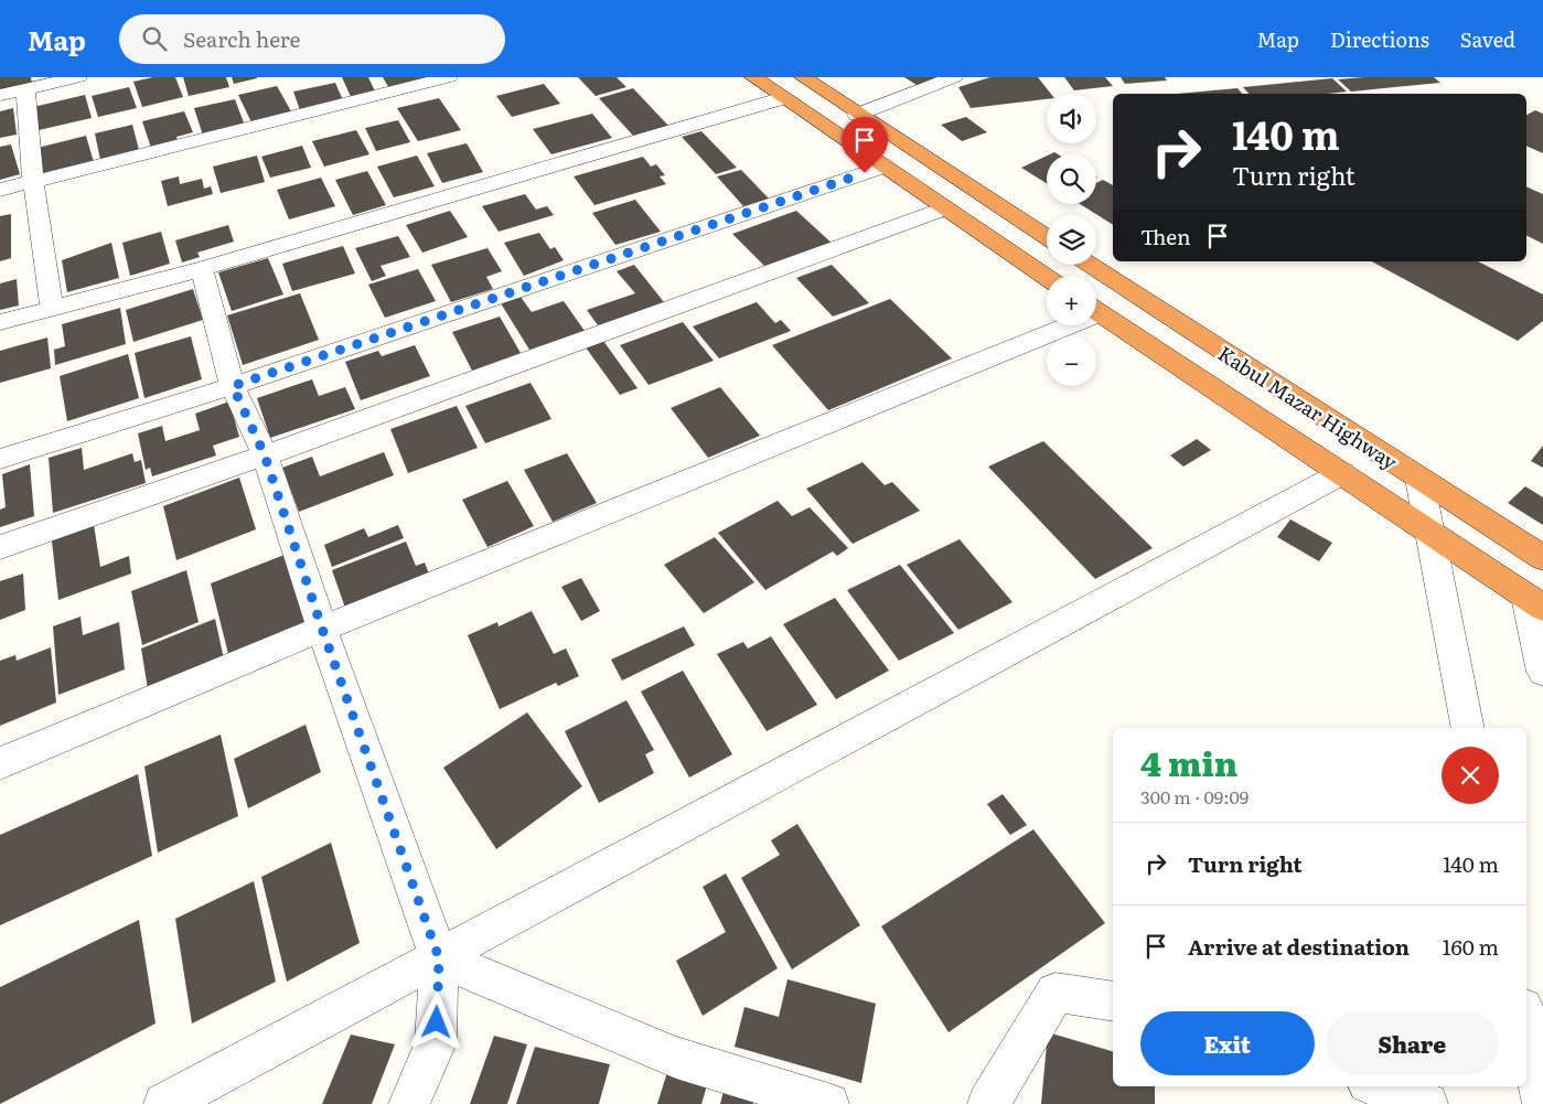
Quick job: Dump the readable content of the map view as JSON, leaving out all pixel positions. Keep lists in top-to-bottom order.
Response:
{
  "streets": {
    "highway": ["Kabul Mazar Highway"]
  },
  "page": {
    "header": "Map",
    "search": "Search here",
    "nav": ["Map", "Directions", "Saved"],
    "map_buttons": ["+", "−"],
    "turn": ["140 m", "Turn right"],
    "then": "Then",
    "heading": ["4 min", "300 m · 09:09"],
    "list": [
      {
        "name": "Turn right",
        "value": "140 m"
      },
      {
        "name": "Arrive at destination",
        "value": "160 m"
      }
    ],
    "buttons": ["Exit", "Share"]
  }
}
